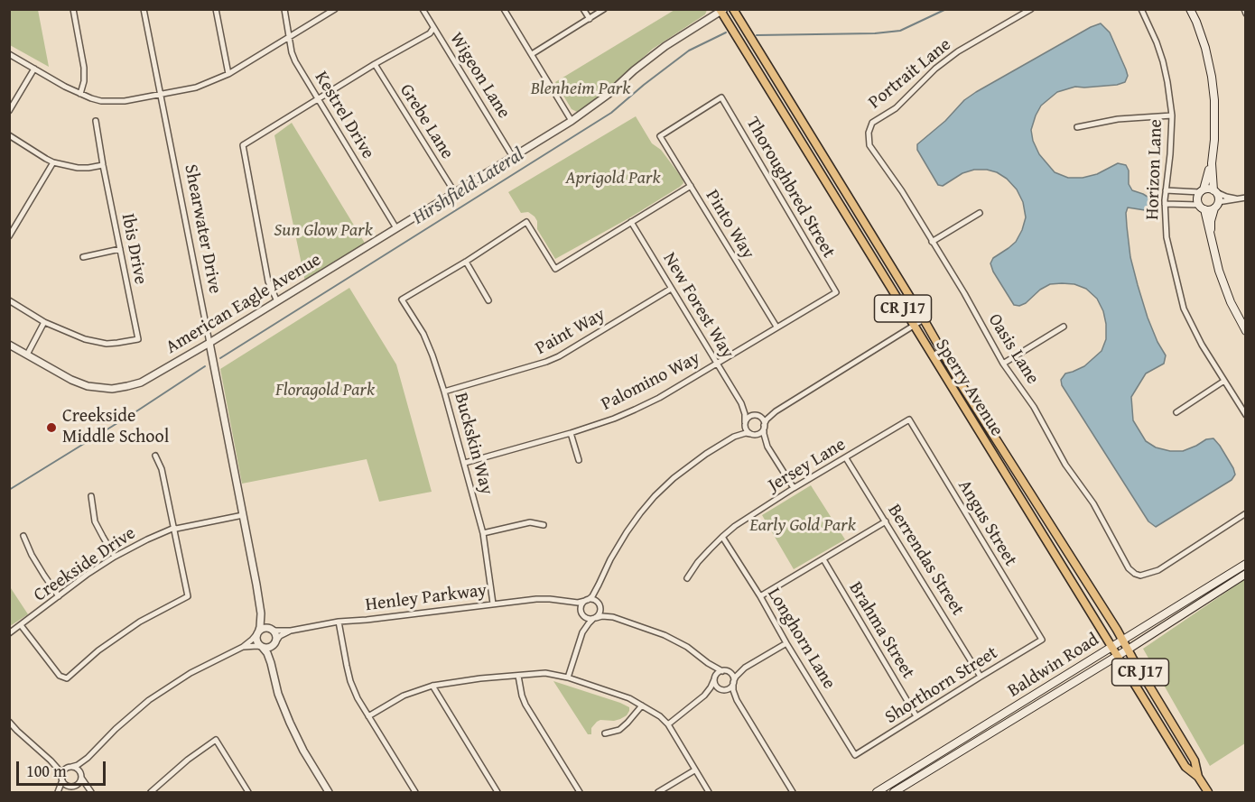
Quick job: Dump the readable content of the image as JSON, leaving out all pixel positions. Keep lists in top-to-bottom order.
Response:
{
  "streets": {
    "main road": ["CR J17", "Sperry Avenue", "Baldwin Road"],
    "street": [
      "Portrait Lane",
      "Wigeon Lane",
      "Kestrel Drive",
      "Grebe Lane",
      "Horizon Lane",
      "Thoroughbred Street",
      "Pinto Way",
      "Shearwater Drive",
      "Ibis Drive",
      "American Eagle Avenue",
      "New Forest Way",
      "Paint Way",
      "Oasis Lane",
      "Palomino Way",
      "Buckskin Way",
      "Jersey Lane",
      "Angus Street",
      "Berrendas Street",
      "Creekside Drive",
      "Henley Parkway",
      "Brahma Street",
      "Longhorn Lane",
      "Shorthorn Street"
    ]
  },
  "crossings": [
    ["Portrait Lane", "Oasis Lane"],
    ["Wigeon Lane", "American Eagle Avenue"],
    ["Kestrel Drive", "American Eagle Avenue"],
    ["Grebe Lane", "American Eagle Avenue"],
    ["Thoroughbred Street", "Pinto Way"],
    ["Thoroughbred Street", "Palomino Way"],
    ["Pinto Way", "Palomino Way"],
    ["Shearwater Drive", "American Eagle Avenue"],
    ["Shearwater Drive", "Creekside Drive"],
    ["Shearwater Drive", "Henley Parkway"],
    ["American Eagle Avenue", "Sperry Avenue"],
    ["New Forest Way", "Paint Way"],
    ["New Forest Way", "Palomino Way"],
    ["Paint Way", "Buckskin Way"],
    ["Palomino Way", "Buckskin Way"],
    ["Sperry Avenue", "Baldwin Road"],
    ["Buckskin Way", "Henley Parkway"],
    ["Jersey Lane", "Angus Street"],
    ["Jersey Lane", "Berrendas Street"],
    ["Jersey Lane", "Longhorn Lane"],
    ["Angus Street", "Shorthorn Street"],
    ["Berrendas Street", "Shorthorn Street"],
    ["Brahma Street", "Shorthorn Street"],
    ["Longhorn Lane", "Shorthorn Street"]
  ],
  "water": ["Hirshfield Lateral"],
  "parks": [
    "Blenheim Park",
    "Aprigold Park",
    "Sun Glow Park",
    "Floragold Park",
    "Early Gold Park"
  ],
  "places": ["Creekside Middle School"],
  "scale_bar": "100 m"
}
